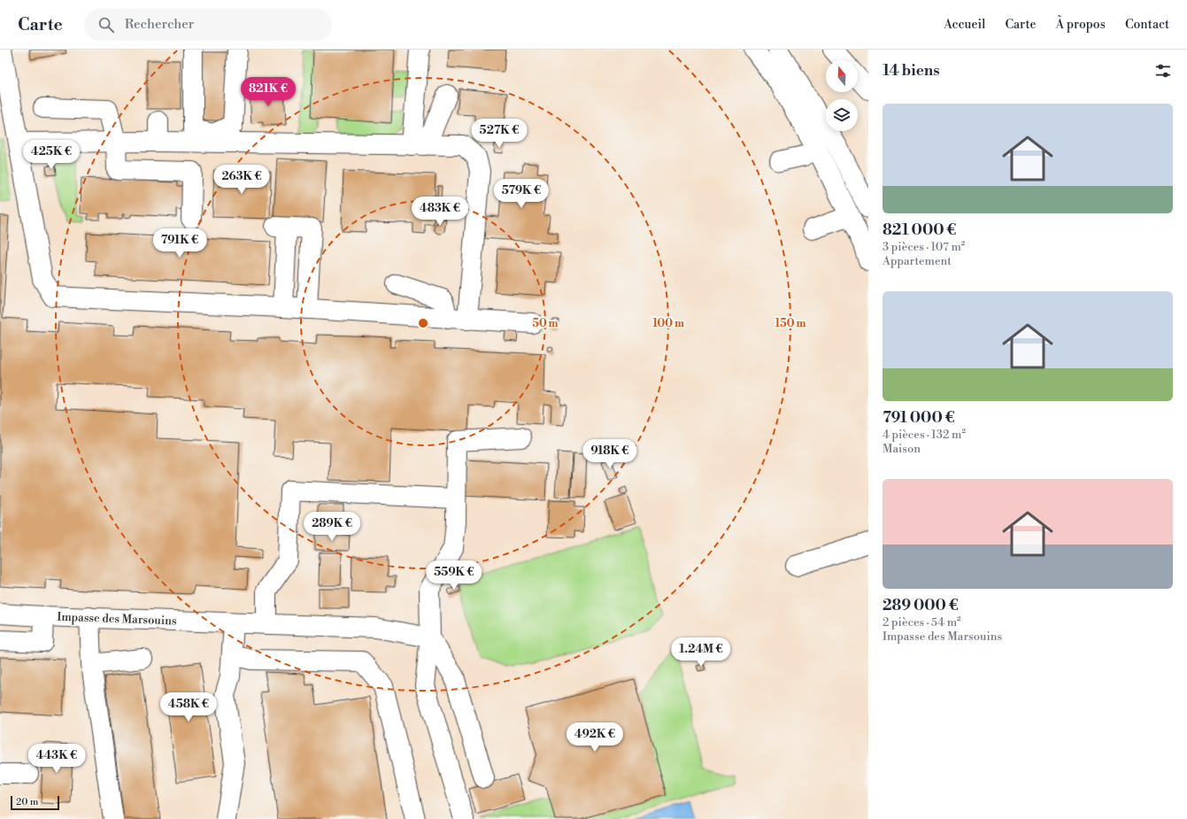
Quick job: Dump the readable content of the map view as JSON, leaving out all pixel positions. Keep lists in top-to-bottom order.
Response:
{
  "streets": {
    "street": ["Impasse des Marsouins"]
  },
  "scale_bar": "20 m",
  "north": "top",
  "page": {
    "header": "Carte",
    "search": "Rechercher",
    "nav": [
      "Accueil",
      "Carte",
      "À propos",
      "Contact"
    ],
    "heading": "14 biens",
    "price": [
      "821K €",
      "527K €",
      "425K €",
      "263K €",
      "579K €",
      "483K €",
      "791K €",
      "918K €",
      "289K €",
      "559K €",
      "1.24M €",
      "458K €",
      "492K €",
      "443K €"
    ],
    "list": [
      {
        "name": "821 000 €",
        "note": "3 pièces · 107 m² · Appartement"
      },
      {
        "name": "791 000 €",
        "note": "4 pièces · 132 m² · Maison"
      },
      {
        "name": "289 000 €",
        "note": "2 pièces · 54 m² · Impasse des Marsouins"
      }
    ],
    "scale": "20 m"
  },
  "rings": ["50 m", "100 m", "150 m"]
}
